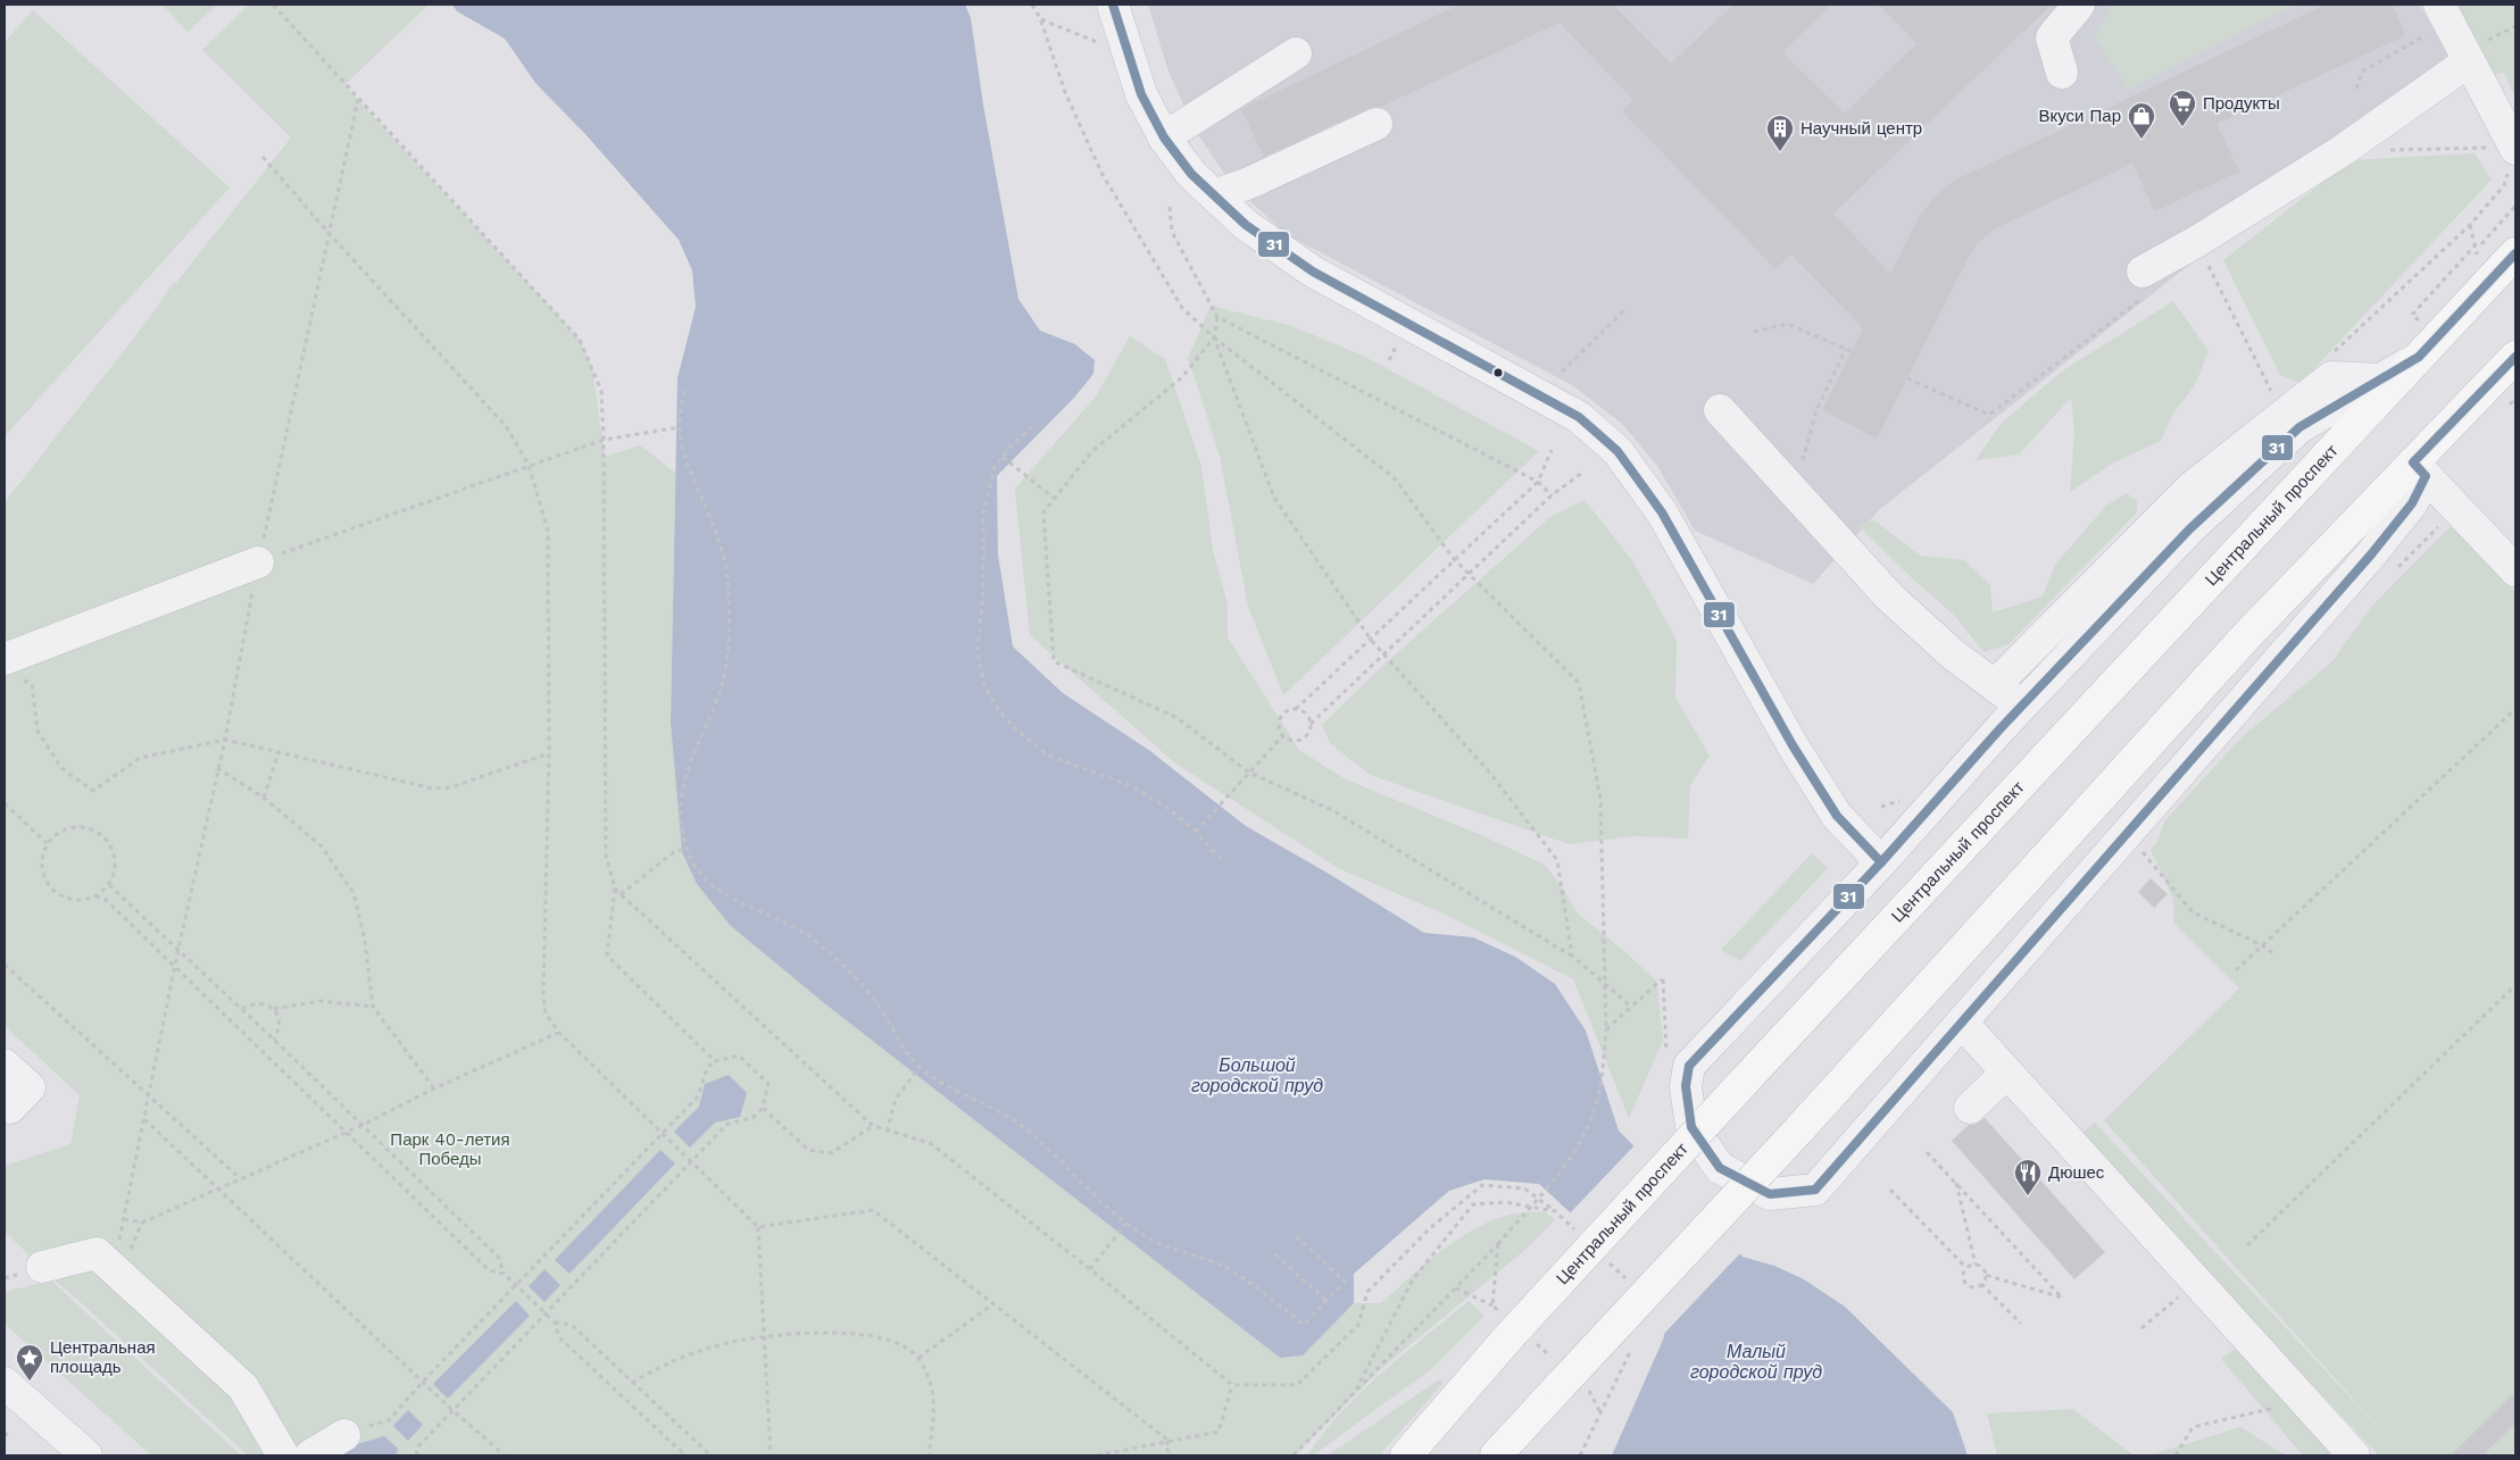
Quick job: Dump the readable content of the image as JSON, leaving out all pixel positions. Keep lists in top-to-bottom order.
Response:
{
  "streets": {
    "main road": ["Центральный проспект"]
  },
  "water": ["Большой городской пруд", "Малый городской пруд"],
  "parks": ["Парк 40-летия Победы"],
  "places": {
    "supermarket": ["Продукты"],
    "shop": ["Вкуси Пар"],
    "building": ["Научный центр"],
    "restaurant": ["Дюшес"],
    "place": ["Центральная площадь"]
  },
  "lines": ["transit line 31"]
}
